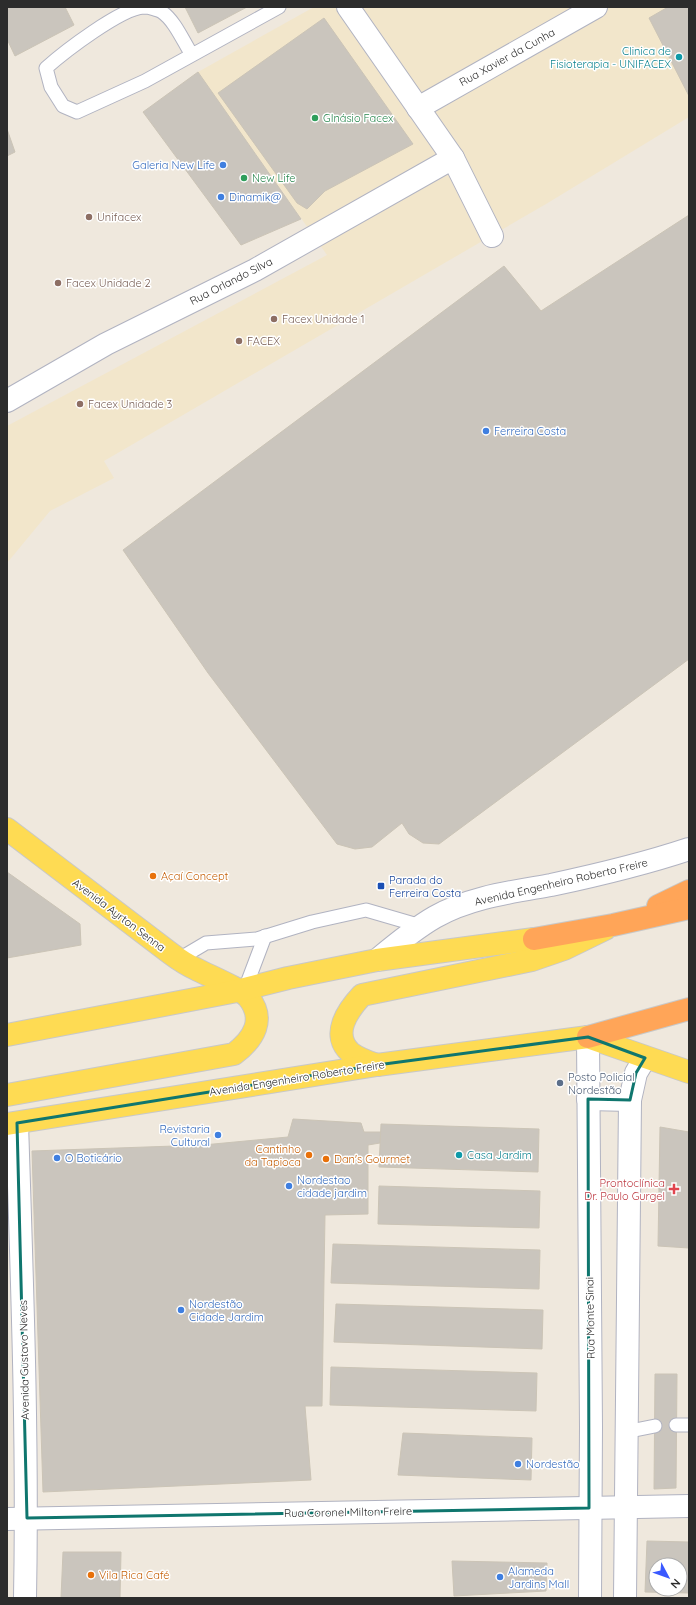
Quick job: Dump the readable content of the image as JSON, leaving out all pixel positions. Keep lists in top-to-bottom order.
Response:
{
  "streets": {
    "main road": ["Avenida Engenheiro Roberto Freire", "Avenida Ayrton Senna"],
    "street": [
      "Rua Xavier da Cunha",
      "Rua Orlando Silva",
      "Rua Monte Sinai",
      "Avenida Gustavo Neves",
      "Rua Coronel Milton Freire"
    ]
  },
  "crossings": [
    ["Avenida Engenheiro Roberto Freire", "Avenida Ayrton Senna"],
    ["Avenida Engenheiro Roberto Freire", "Rua Monte Sinai"],
    ["Avenida Engenheiro Roberto Freire", "Avenida Gustavo Neves"],
    ["Rua Monte Sinai", "Rua Coronel Milton Freire"],
    ["Avenida Gustavo Neves", "Rua Coronel Milton Freire"]
  ],
  "places": {
    "other": [
      "Clinica de Fisioterapia - UNIFACEX",
      "GInásio Facex",
      "Galeria New Life",
      "New Life",
      "Dinamik@",
      "Unifacex",
      "Facex Unidade 2",
      "Facex Unidade 1",
      "FACEX",
      "Facex Unidade 3",
      "Ferreira Costa",
      "Açaí Concept",
      "Posto Policial Nordestão",
      "Revistaria Cultural",
      "Cantinho da Tapioca",
      "Casa Jardim",
      "O Boticário",
      "Dan's Gourmet",
      "Nordestao cidade jardim",
      "Nordestão Cidade Jardim",
      "Nordestão",
      "Vila Rica Café",
      "Alameda Jardins Mall"
    ],
    "transit": ["Parada do Ferreira Costa"],
    "health": ["Prontoclínica Dr. Paulo Gurgel"]
  },
  "north": "bottom right"
}
